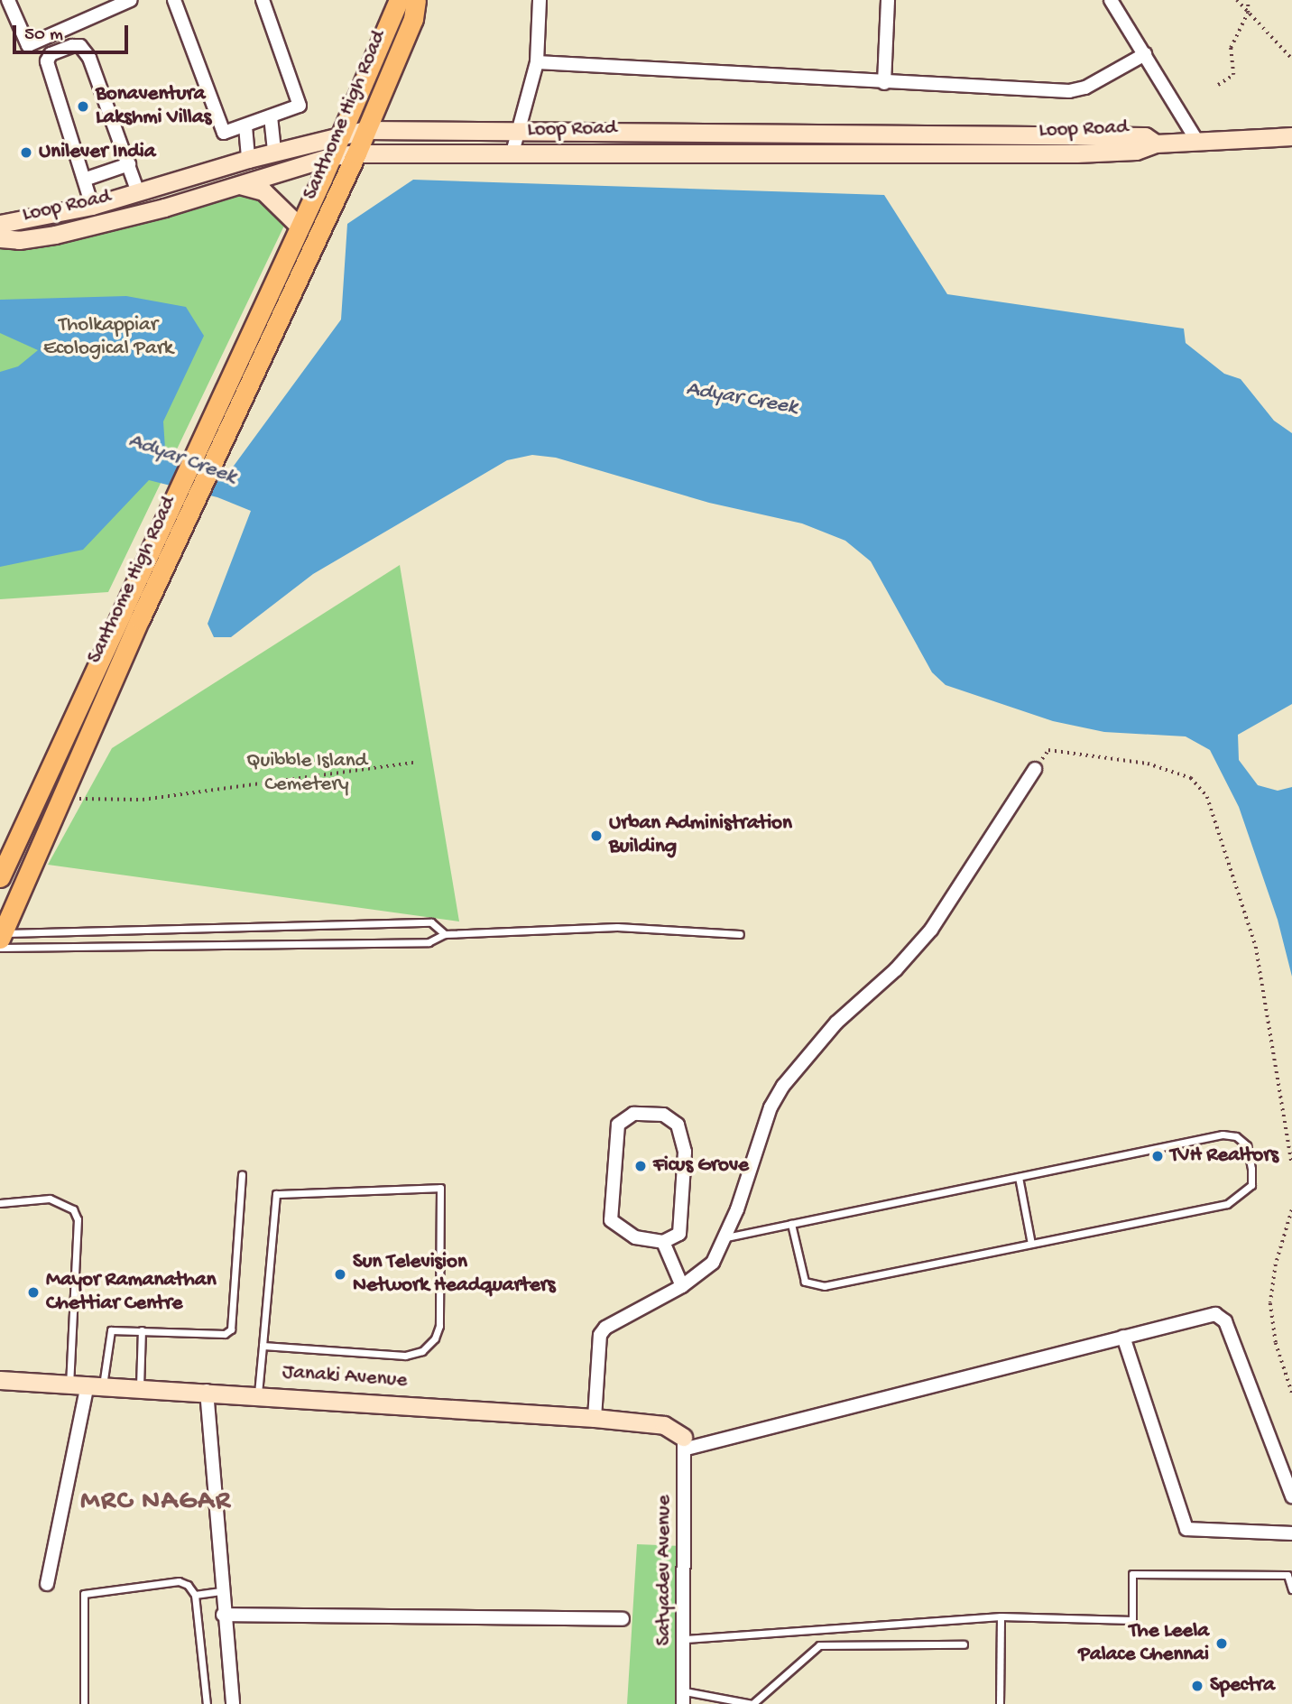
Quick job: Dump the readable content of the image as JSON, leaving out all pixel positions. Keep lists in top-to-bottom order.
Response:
{
  "streets": {
    "main road": ["Santhome High Road"],
    "street": ["Loop Road", "Janaki Avenue", "Satyadev Avenue"]
  },
  "crossings": [
    ["Santhome High Road", "Loop Road"],
    ["Janaki Avenue", "Satyadev Avenue"]
  ],
  "districts": ["MRC NAGAR"],
  "water": ["Adyar Creek"],
  "parks": ["Tholkappiar Ecological Park", "Quibble Island Cemetery"],
  "places": [
    "Bonaventura Lakshmi Villas",
    "Unilever India",
    "Urban Administration Building",
    "TVH Realtors",
    "Ficus Grove",
    "Sun Television Network Headquarters",
    "Mayor Ramanathan Chettiar Centre",
    "The Leela Palace Chennai",
    "Spectra"
  ],
  "scale_bar": "50 m"
}
